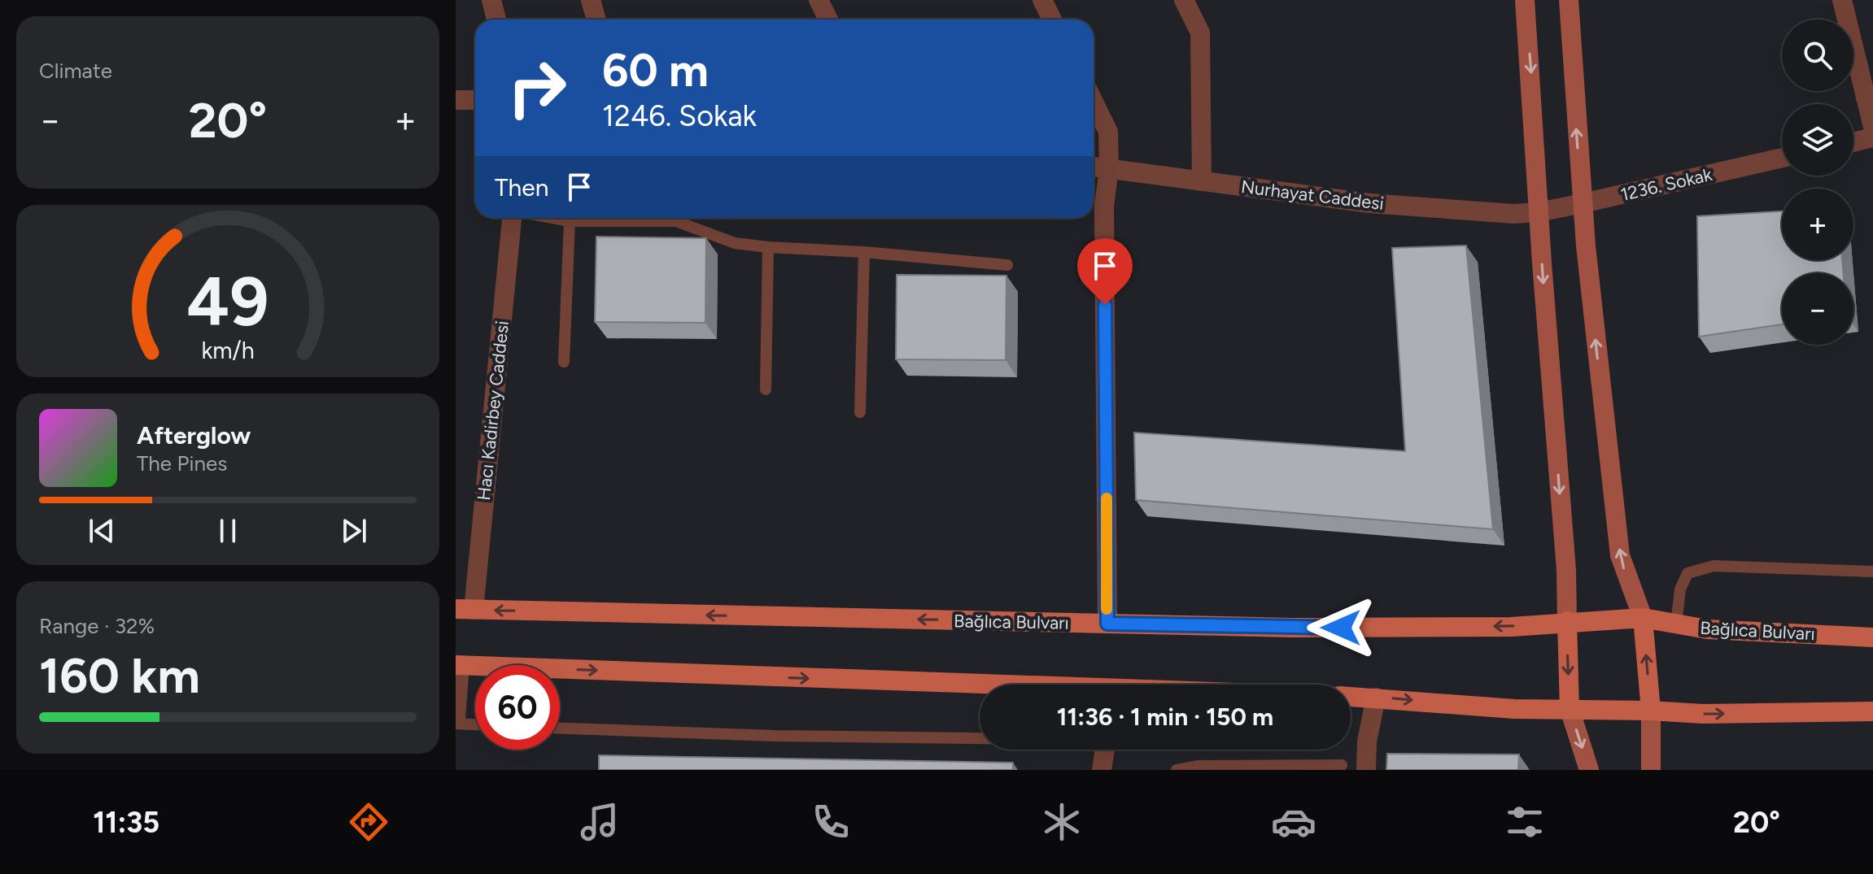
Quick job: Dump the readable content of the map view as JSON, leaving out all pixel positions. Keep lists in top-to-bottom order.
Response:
{
  "streets": {
    "main road": ["Bağlıca Bulvarı"],
    "street": ["1236. Sokak", "Nurhayat Caddesi", "Hacı Kadirbey Caddesi"]
  },
  "crossings": [
    ["1236. Sokak", "Nurhayat Caddesi"],
    ["Hacı Kadirbey Caddesi", "Bağlıca Bulvarı"]
  ],
  "page": {
    "tile": [
      "Climate",
      ["Range · 32%", "160 km"]
    ],
    "map_buttons": ["+", "−"],
    "turn": ["60 m", "1246. Sokak"],
    "heat": ["−", "20°", "+"],
    "then": "Then",
    "song": ["Afterglow", "The Pines"],
    "limit": "60",
    "trip": "11:36 · 1 min · 150 m",
    "tabs": ["11:35", "20°"],
    "gauge": ["49", "km/h"]
  }
}
